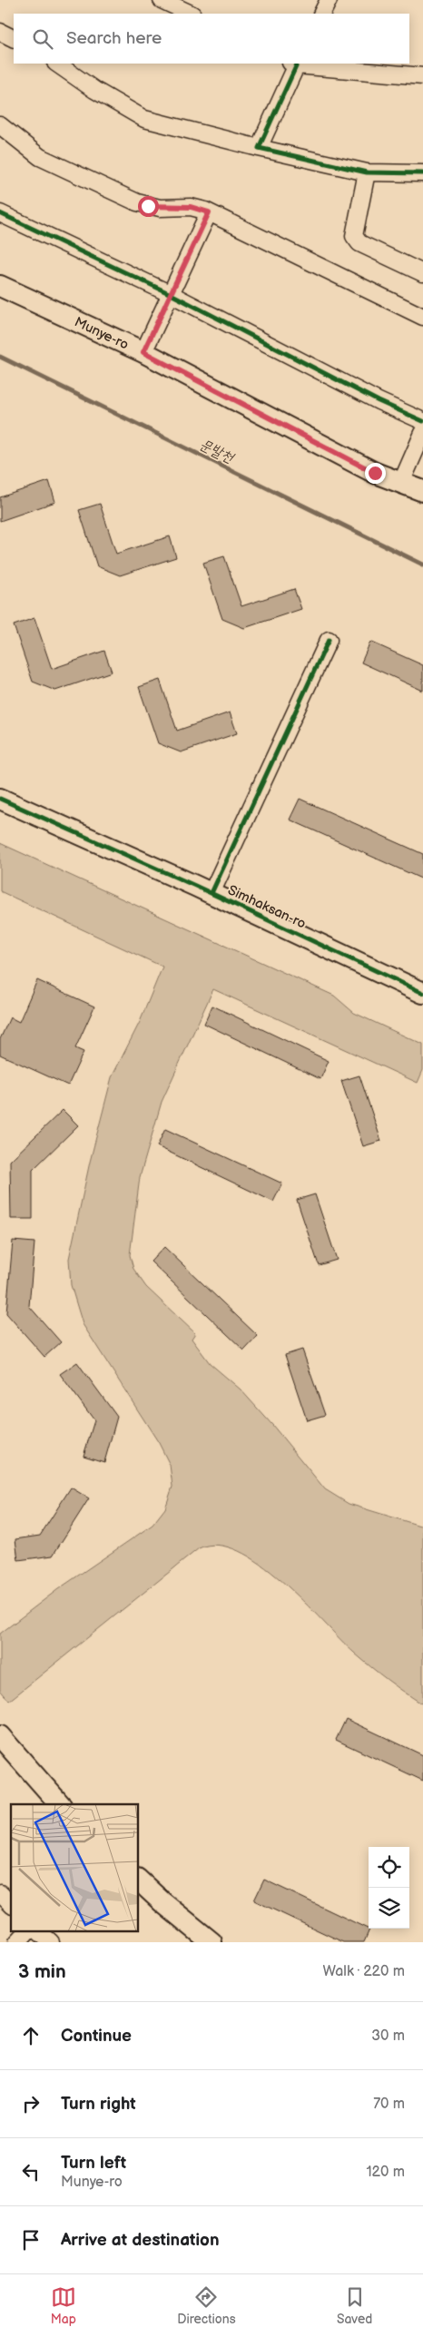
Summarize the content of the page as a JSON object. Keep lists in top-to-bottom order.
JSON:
{
  "streets": {
    "street": ["Munye-ro", "Simhaksan-ro"]
  },
  "water": ["문발천"],
  "page": {
    "search": "Search here",
    "heading": ["3 min", "Walk · 220 m"],
    "list": [
      ["Continue", "30 m"],
      ["Turn right", "70 m"],
      ["Turn left", "Munye-ro", "120 m"],
      "Arrive at destination"
    ],
    "nav": ["Map", "Directions", "Saved"]
  }
}
